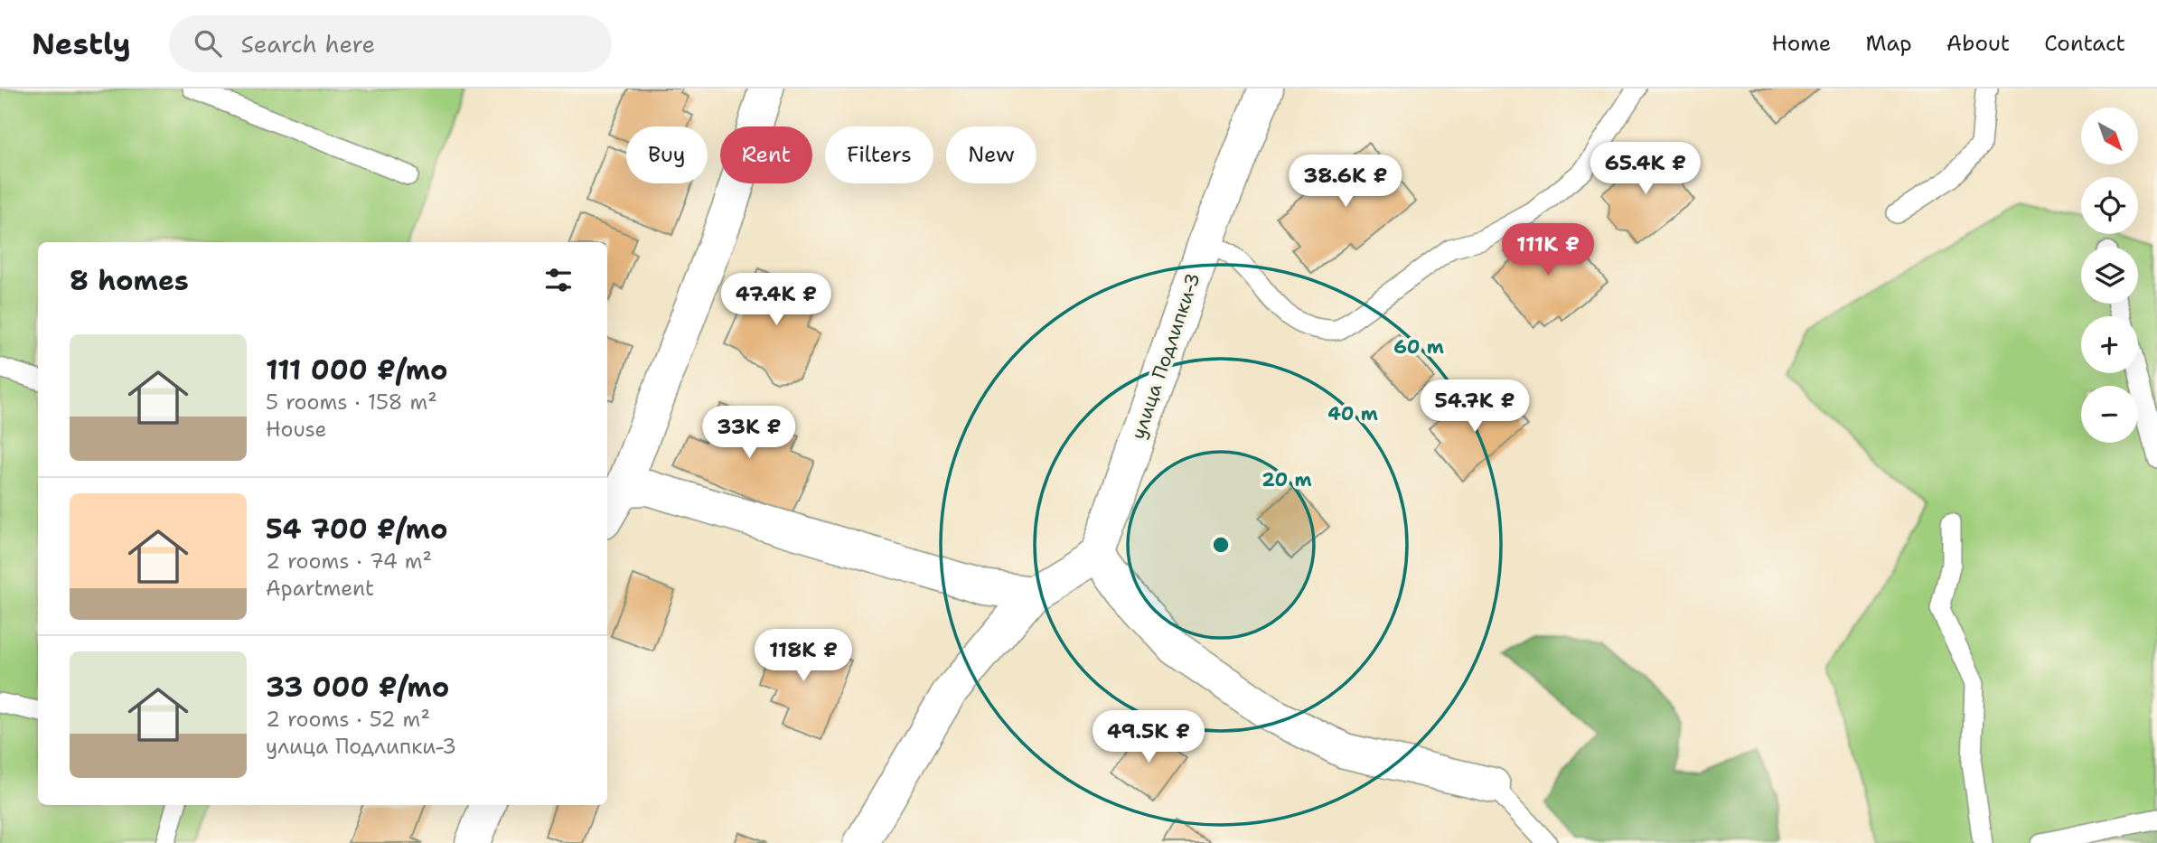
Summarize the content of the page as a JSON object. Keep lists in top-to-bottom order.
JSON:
{
  "streets": {
    "street": ["улица Подлипки-3"]
  },
  "north": "bottom right",
  "page": {
    "header": "Nestly",
    "search": "Search here",
    "nav": [
      "Home",
      "Map",
      "About",
      "Contact"
    ],
    "map_buttons": ["+", "−"],
    "chip": [
      "Buy",
      "Rent",
      "Filters",
      "New"
    ],
    "price": [
      "65.4K ₽",
      "38.6K ₽",
      "111K ₽",
      "47.4K ₽",
      "54.7K ₽",
      "33K ₽",
      "118K ₽",
      "49.5K ₽"
    ],
    "heading": "8 homes",
    "list": [
      {
        "name": "111 000 ₽/mo",
        "note": "5 rooms · 158 m² · House"
      },
      {
        "name": "54 700 ₽/mo",
        "note": "2 rooms · 74 m² · Apartment"
      },
      {
        "name": "33 000 ₽/mo",
        "note": "2 rooms · 52 m² · улица Подлипки-3"
      }
    ]
  },
  "rings": ["60 m", "40 m", "20 m"]
}
